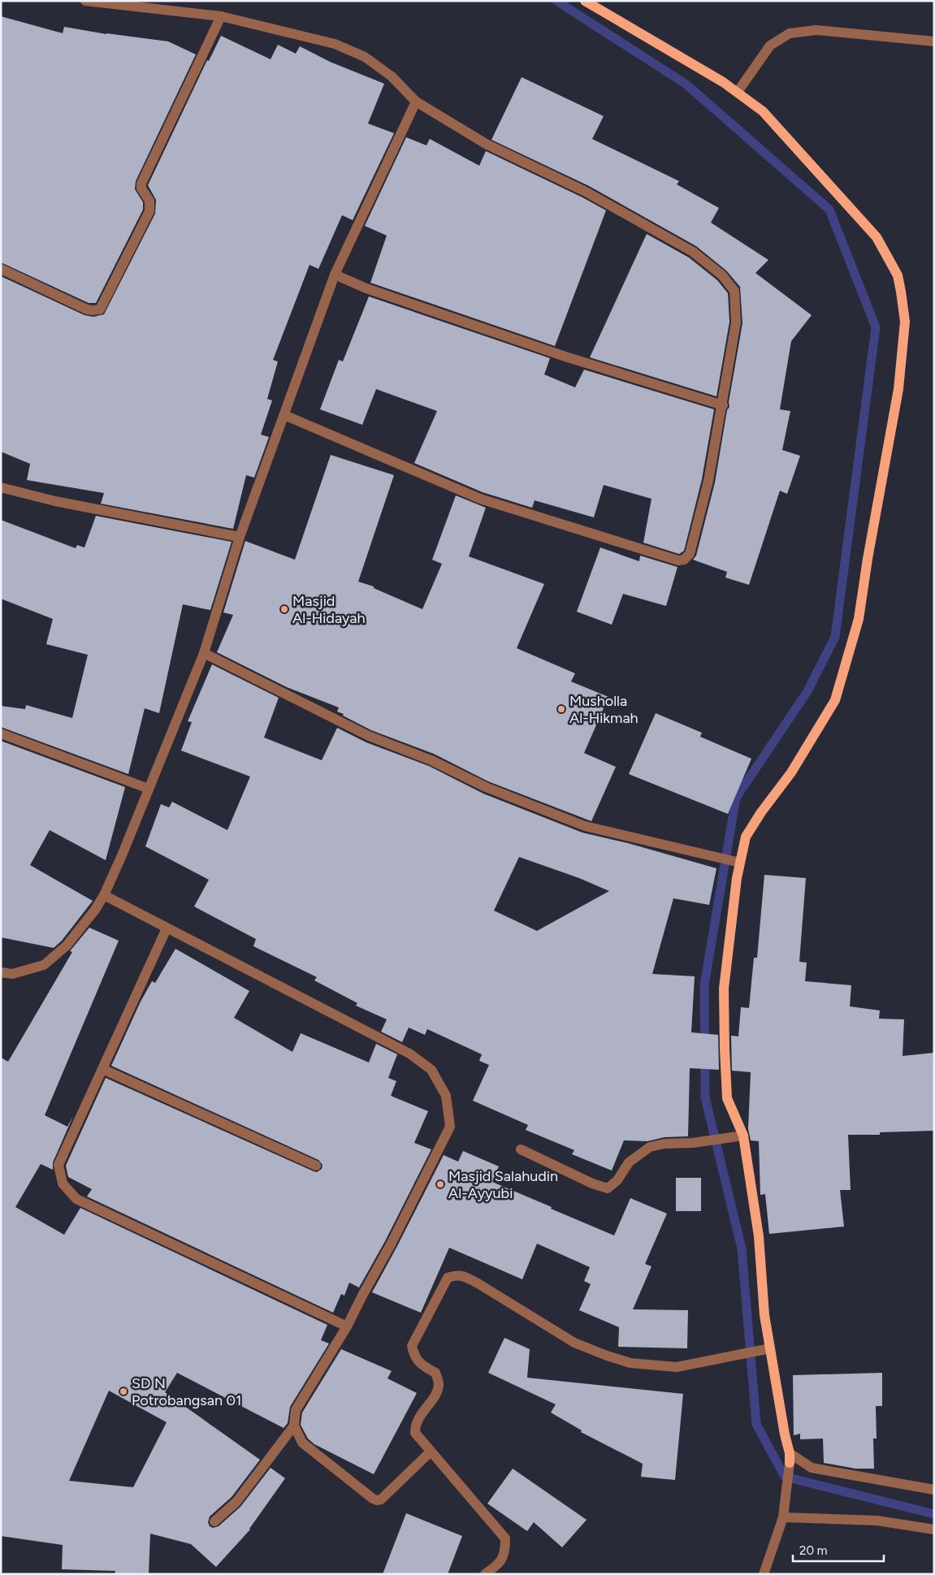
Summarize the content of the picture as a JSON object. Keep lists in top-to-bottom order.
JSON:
{
  "places": [
    "Masjid Al-Hidayah",
    "Musholla Al-Hikmah",
    "Masjid Salahudin Al-Ayyubi",
    "SD N Potrobangsan 01"
  ],
  "scale_bar": "20 m"
}
